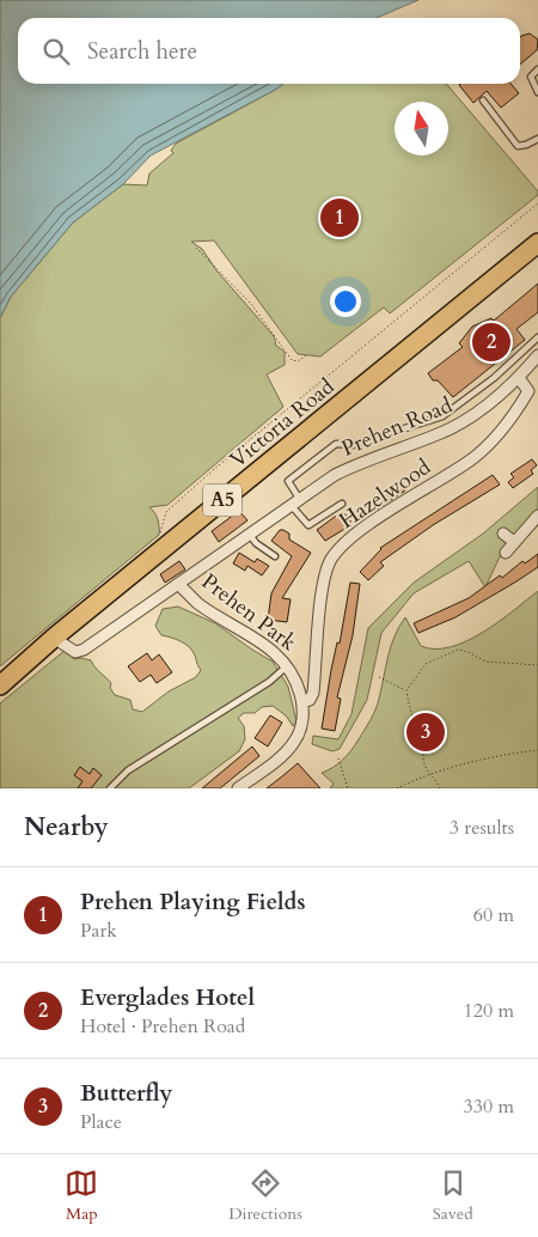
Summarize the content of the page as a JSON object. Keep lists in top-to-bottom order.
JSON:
{
  "streets": {
    "highway": ["Victoria Road", "A5"],
    "street": ["Prehen Road", "Hazelwood", "Prehen Park"]
  },
  "crossings": [
    ["Victoria Road", "Prehen Road"],
    ["Prehen Road", "Hazelwood"],
    ["Prehen Road", "Prehen Park"],
    ["Hazelwood", "Prehen Park"]
  ],
  "north": "top",
  "page": {
    "search": "Search here",
    "pins": ["1", "2", "3"],
    "heading": ["Nearby", "3 results"],
    "list": [
      {
        "mark": "1",
        "name": "Prehen Playing Fields",
        "note": "Park",
        "value": "60 m"
      },
      {
        "mark": "2",
        "name": "Everglades Hotel",
        "note": "Hotel · Prehen Road",
        "value": "120 m"
      },
      {
        "mark": "3",
        "name": "Butterfly",
        "note": "Place",
        "value": "330 m"
      }
    ],
    "nav": ["Map", "Directions", "Saved"]
  }
}
